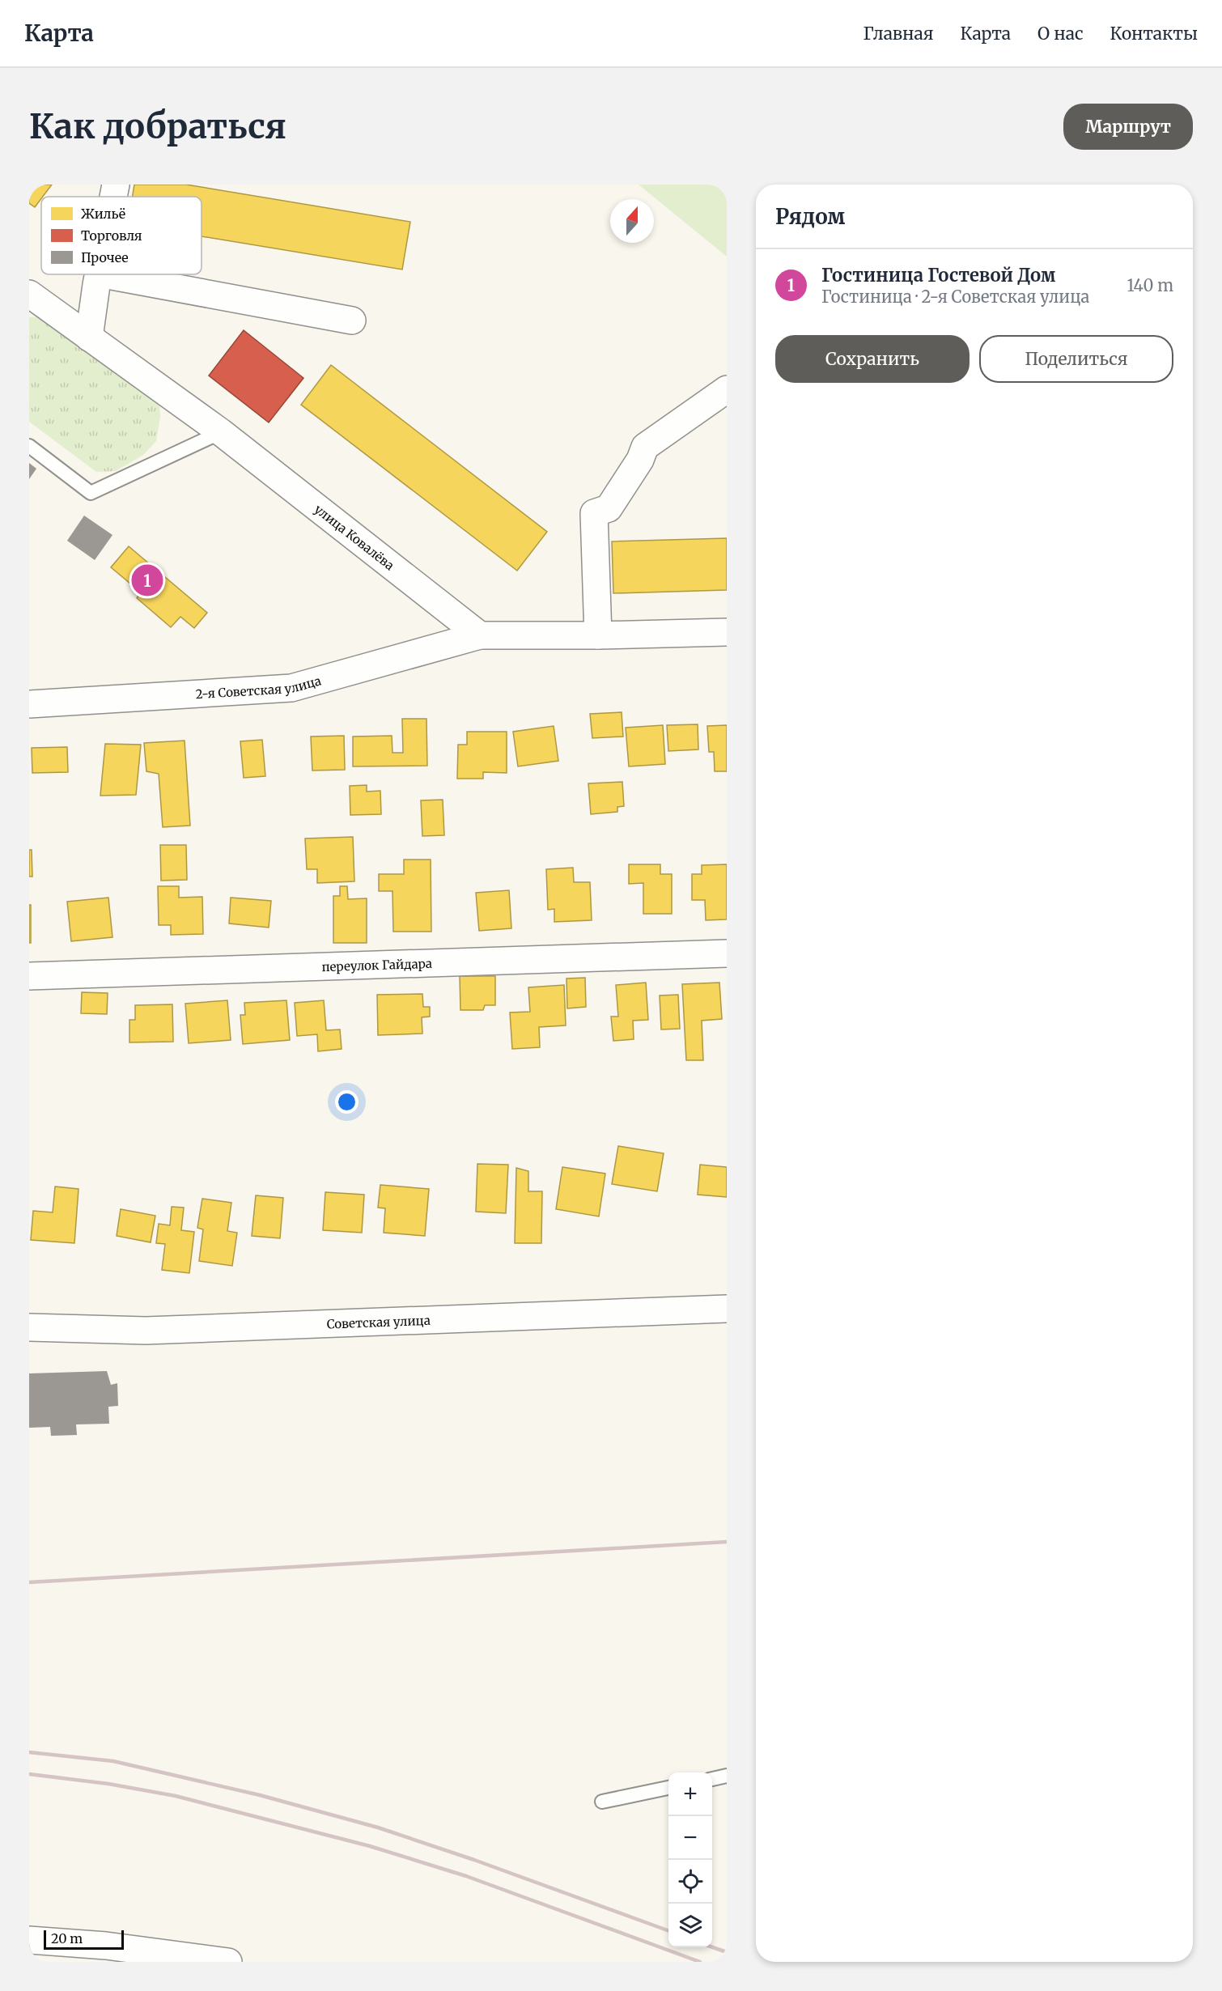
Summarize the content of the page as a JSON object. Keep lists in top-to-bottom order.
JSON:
{
  "streets": {
    "street": [
      "улица Ковалёва",
      "2-я Советская улица",
      "переулок Гайдара",
      "Советская улица"
    ]
  },
  "crossings": [
    ["улица Ковалёва", "2-я Советская улица"]
  ],
  "legend": ["Жильё", "Торговля", "Прочее"],
  "scale_bar": "20 m",
  "north": "top",
  "page": {
    "header": "Карта",
    "nav": [
      "Главная",
      "Карта",
      "О нас",
      "Контакты"
    ],
    "buttons": [
      "Маршрут",
      ["Сохранить", "Поделиться"]
    ],
    "title": "Как добраться",
    "heading": "Рядом",
    "list": [
      {
        "mark": "1",
        "name": "Гостиница Гостевой Дом",
        "note": "Гостиница · 2-я Советская улица",
        "value": "140 m"
      }
    ],
    "pins": "1",
    "map_buttons": ["+", "−"],
    "scale": "20 m"
  }
}
